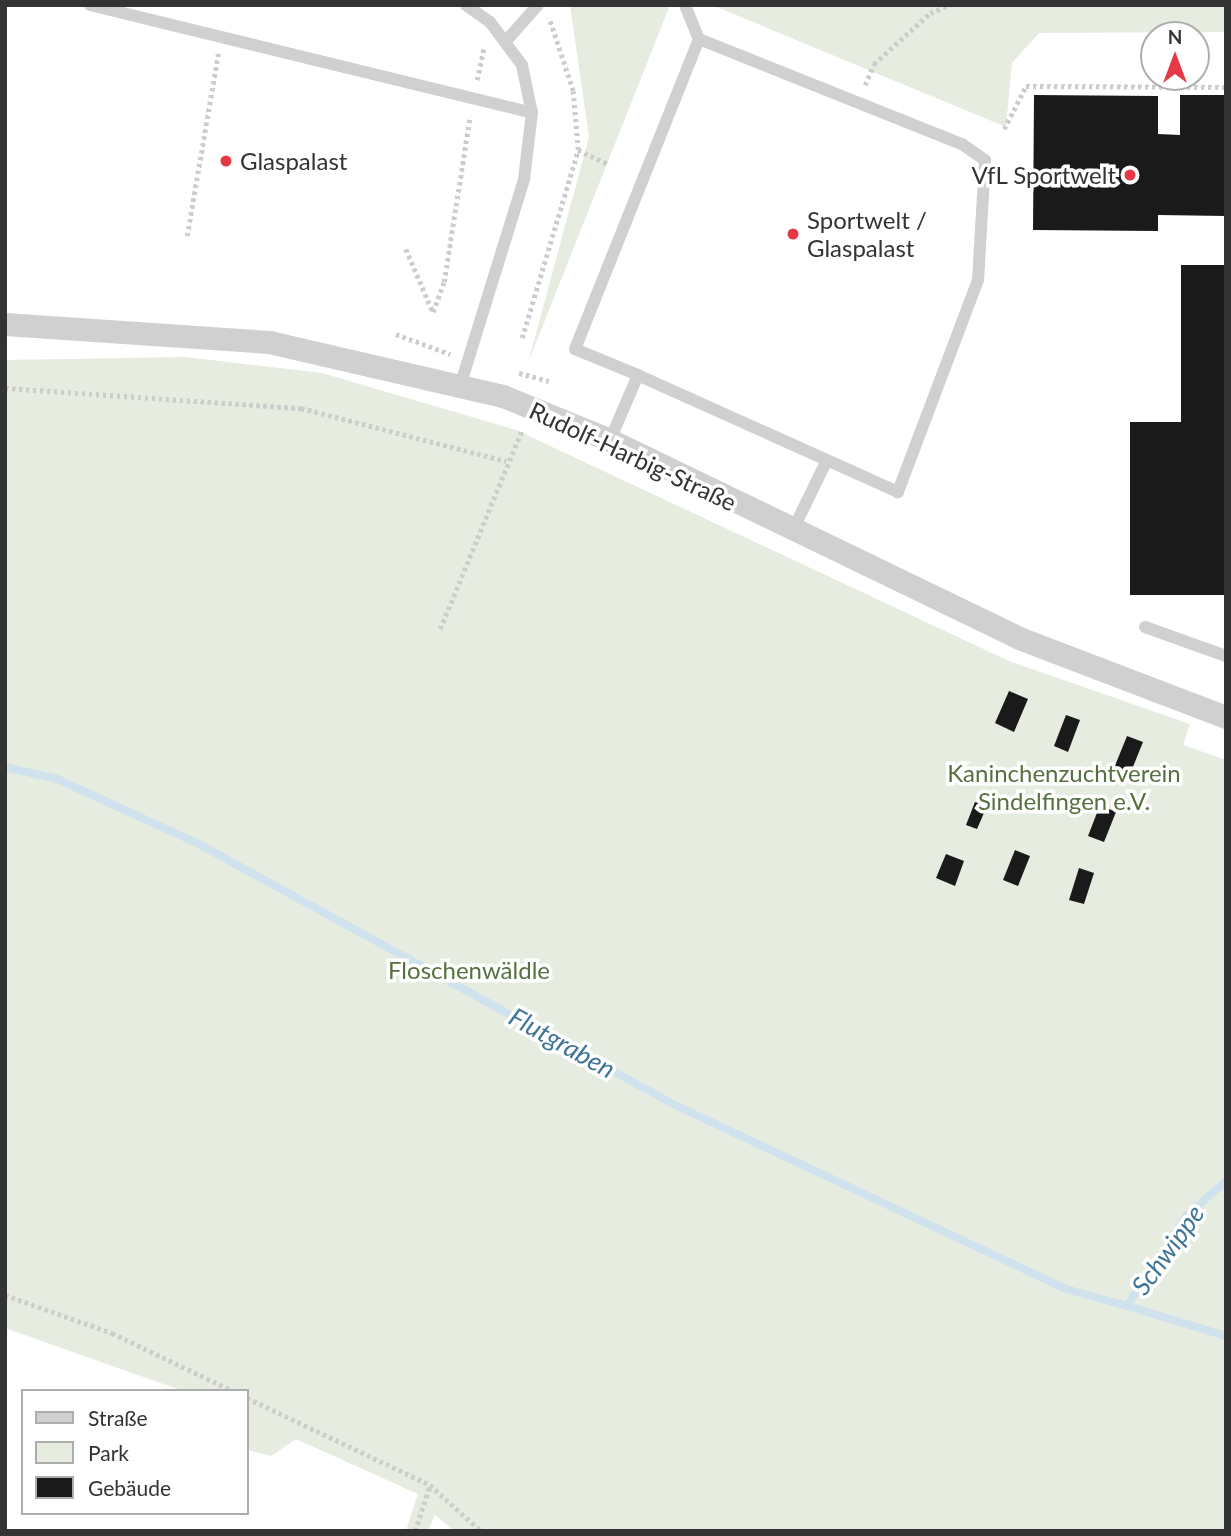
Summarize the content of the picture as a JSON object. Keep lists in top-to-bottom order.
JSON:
{
  "streets": {
    "street": ["Rudolf-Harbig-Straße"]
  },
  "water": ["Flutgraben", "Schwippe"],
  "parks": ["Kaninchenzuchtverein Sindelfingen e.V.", "Floschenwäldle"],
  "places": ["Glaspalast", "VfL Sportwelt", "Sportwelt / Glaspalast"],
  "legend": ["Straße", "Park", "Gebäude"],
  "north": "top"
}
